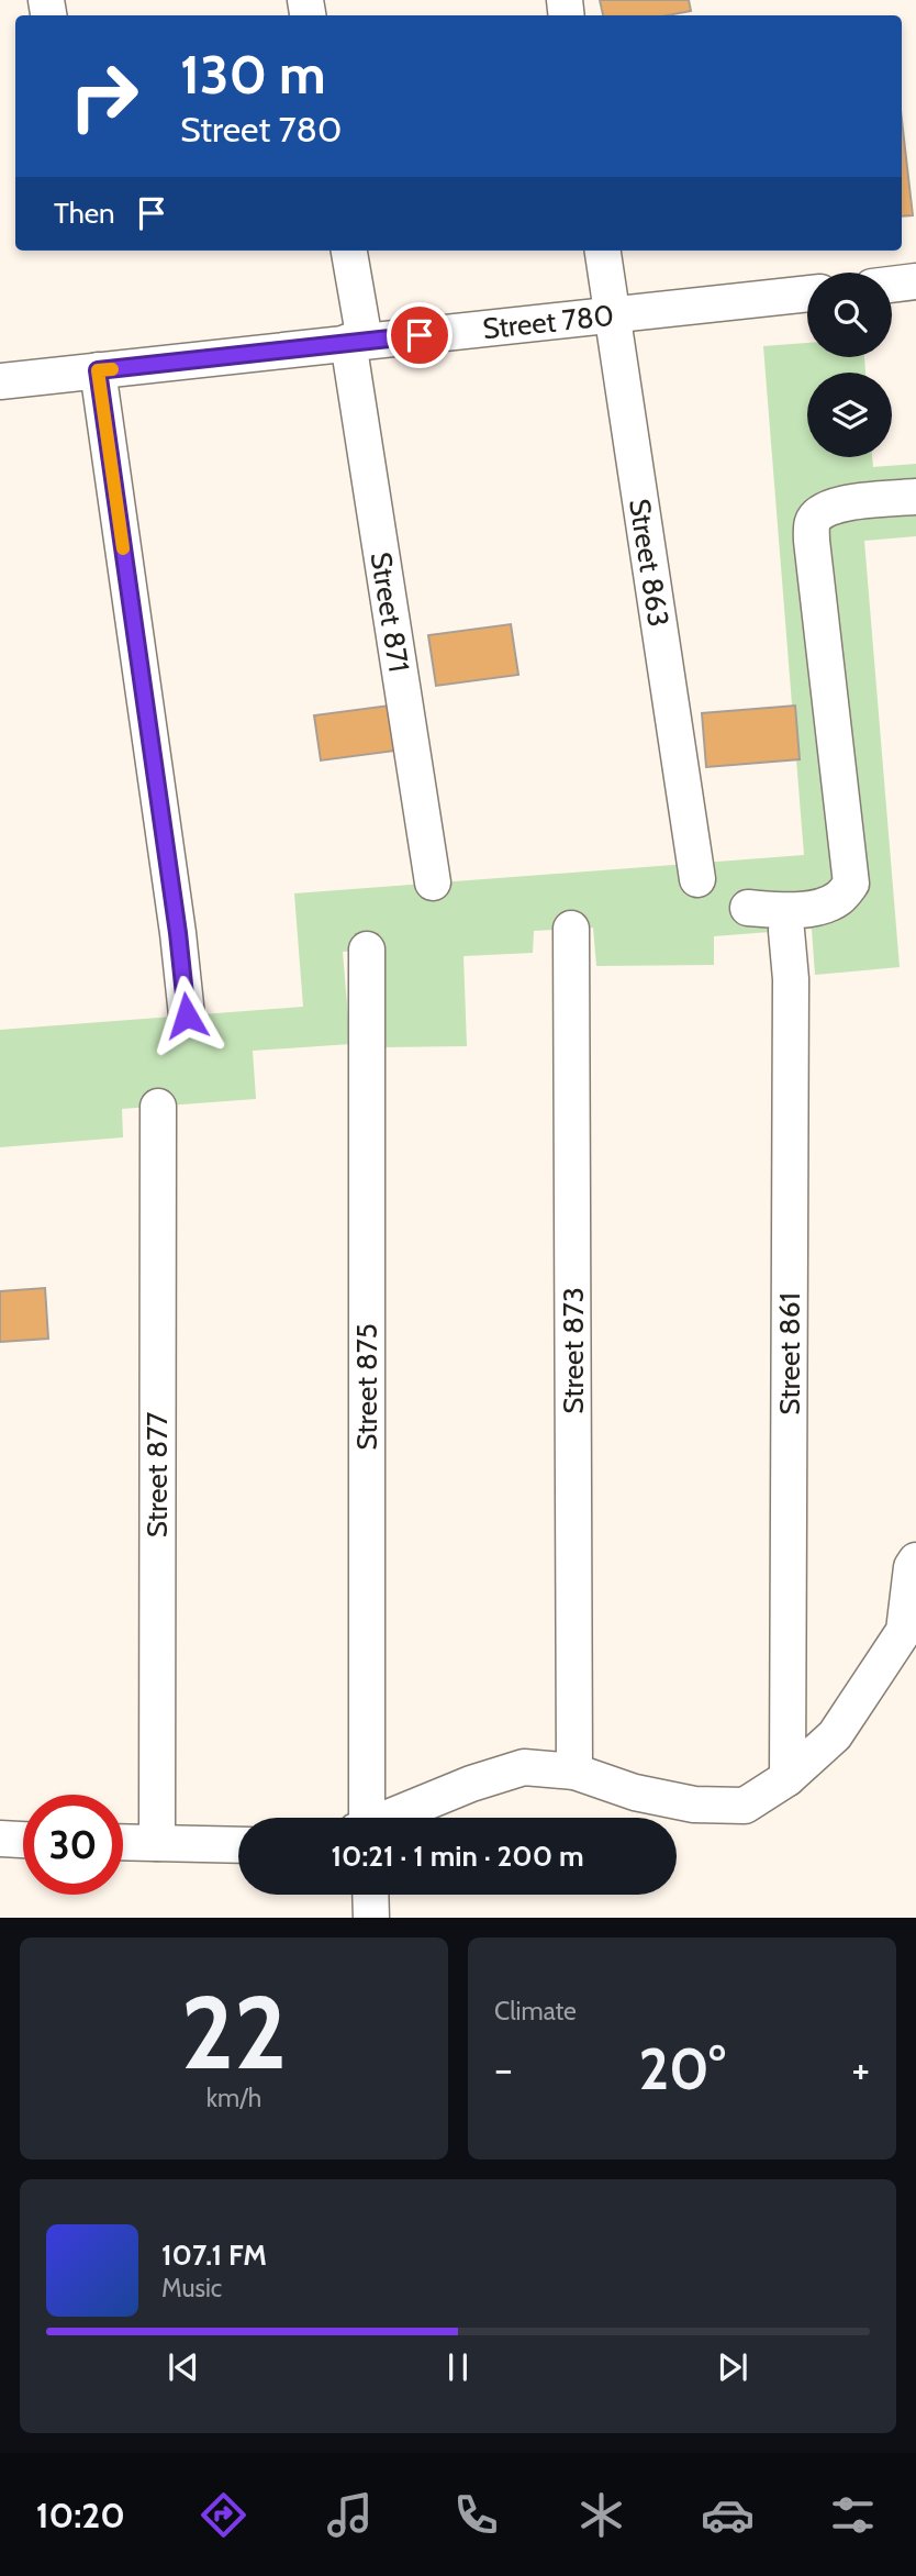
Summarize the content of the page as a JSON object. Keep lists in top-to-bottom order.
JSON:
{
  "streets": {
    "street": [
      "Street 780",
      "Street 863",
      "Street 871",
      "Street 873",
      "Street 861",
      "Street 875",
      "Street 877"
    ]
  },
  "crossings": [
    ["Street 780", "Street 863"],
    ["Street 780", "Street 871"]
  ],
  "page": {
    "turn": ["130 m", "Street 780"],
    "then": "Then",
    "limit": "30",
    "trip": "10:21 · 1 min · 200 m",
    "tile": [
      ["22", "km/h"],
      "Climate"
    ],
    "heat": ["−", "20°", "+"],
    "song": ["107.1 FM", "Music"],
    "tabs": "10:20"
  }
}
